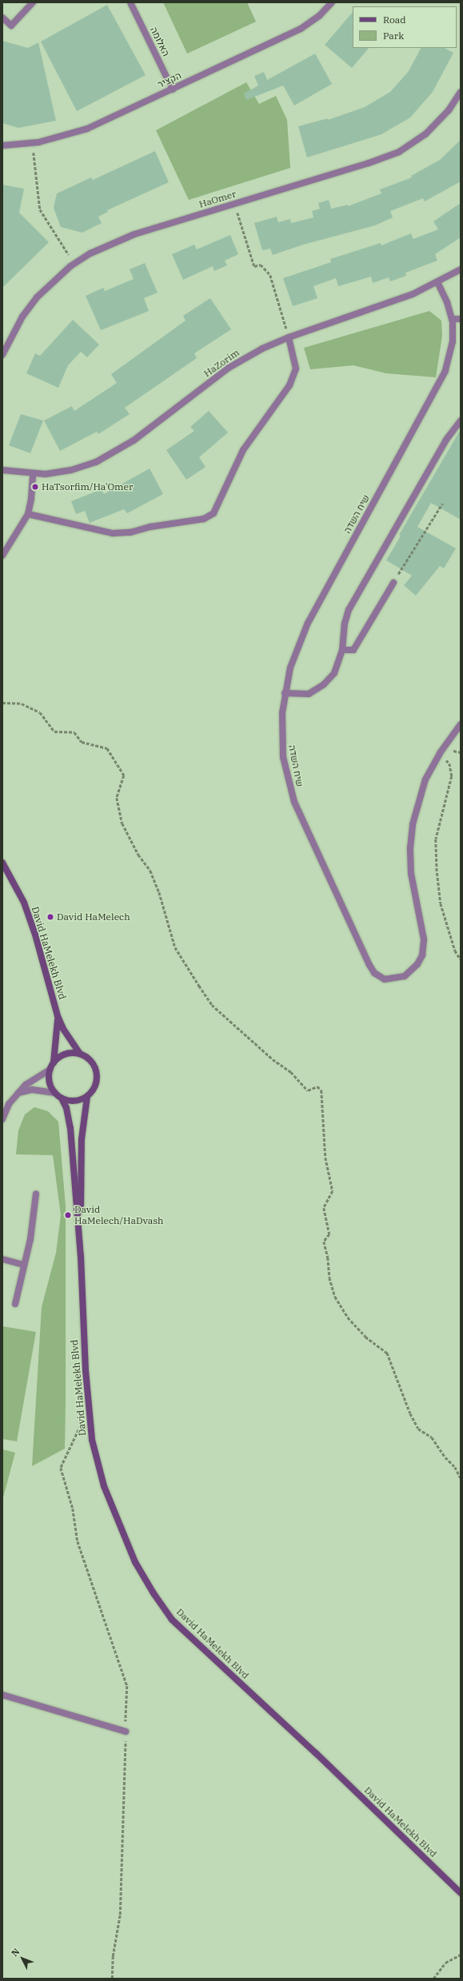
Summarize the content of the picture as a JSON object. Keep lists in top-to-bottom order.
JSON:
{
  "streets": {
    "street": [
      "האלומה",
      "הקציר",
      "HaOmer",
      "HaZorim",
      "שיח השדה",
      "David HaMelekh Blvd"
    ]
  },
  "crossings": [
    ["האלומה", "הקציר"],
    ["HaZorim", "שיח השדה"]
  ],
  "places": ["HaTsorfim/Ha'Omer", "David HaMelech", "David HaMelech/HaDvash"],
  "legend": ["Road", "Park"],
  "north": "top left"
}
